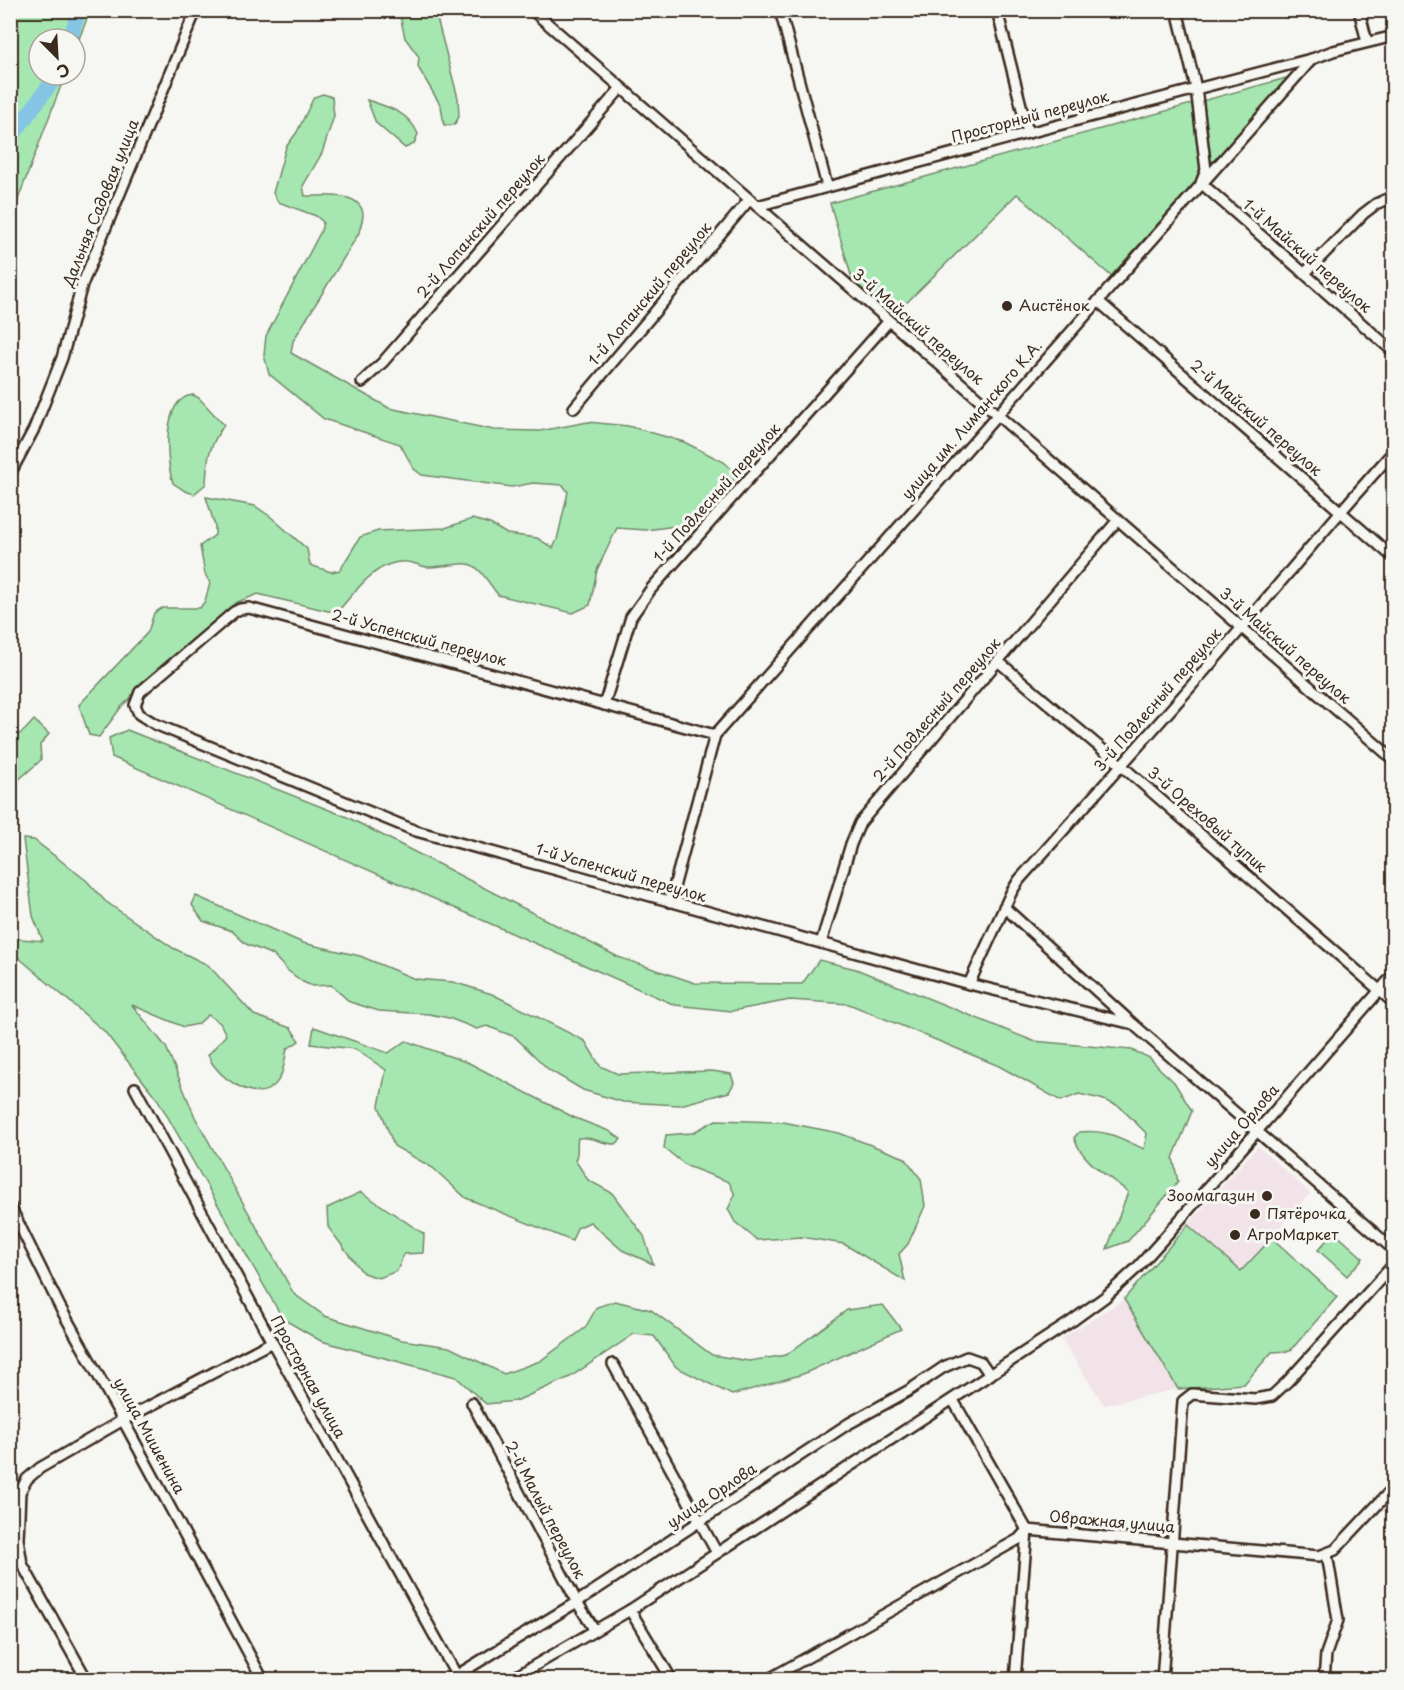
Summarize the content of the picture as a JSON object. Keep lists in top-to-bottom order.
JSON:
{
  "streets": {
    "street": [
      "Просторный переулок",
      "Дальняя Садовая улица",
      "2-й Лопанский переулок",
      "1-й Майский переулок",
      "1-й Лопанский переулок",
      "3-й Майский переулок",
      "2-й Майский переулок",
      "улица им. Лиманского К.А.",
      "1-й Подлесный переулок",
      "2-й Успенский переулок",
      "3-й Подлесный переулок",
      "2-й Подлесный переулок",
      "3-й Ореховый тупик",
      "1-й Успенский переулок",
      "улица Орлова",
      "Просторная улица",
      "улица Мишенина",
      "2-й Малый переулок",
      "Овражная улица"
    ]
  },
  "crossings": [
    ["Просторный переулок", "1-й Лопанский переулок"],
    ["Просторный переулок", "3-й Майский переулок"],
    ["Просторный переулок", "улица им. Лиманского К.А."],
    ["2-й Лопанский переулок", "3-й Майский переулок"],
    ["1-й Майский переулок", "улица им. Лиманского К.А."],
    ["1-й Лопанский переулок", "3-й Майский переулок"],
    ["3-й Майский переулок", "улица им. Лиманского К.А."],
    ["3-й Майский переулок", "1-й Подлесный переулок"],
    ["3-й Майский переулок", "3-й Подлесный переулок"],
    ["3-й Майский переулок", "2-й Подлесный переулок"],
    ["2-й Майский переулок", "улица им. Лиманского К.А."],
    ["2-й Майский переулок", "3-й Подлесный переулок"],
    ["улица им. Лиманского К.А.", "2-й Успенский переулок"],
    ["улица им. Лиманского К.А.", "1-й Успенский переулок"],
    ["1-й Подлесный переулок", "2-й Успенский переулок"],
    ["2-й Успенский переулок", "1-й Успенский переулок"],
    ["3-й Подлесный переулок", "3-й Ореховый тупик"],
    ["3-й Подлесный переулок", "1-й Успенский переулок"],
    ["2-й Подлесный переулок", "3-й Ореховый тупик"],
    ["2-й Подлесный переулок", "1-й Успенский переулок"],
    ["3-й Ореховый тупик", "улица Орлова"],
    ["1-й Успенский переулок", "улица Орлова"],
    ["улица Орлова", "Просторная улица"],
    ["улица Орлова", "2-й Малый переулок"]
  ],
  "places": [
    "Аистёнок",
    "Зоомагазин",
    "Пятёрочка",
    "АгроМаркет"
  ],
  "north": "bottom right"
}
